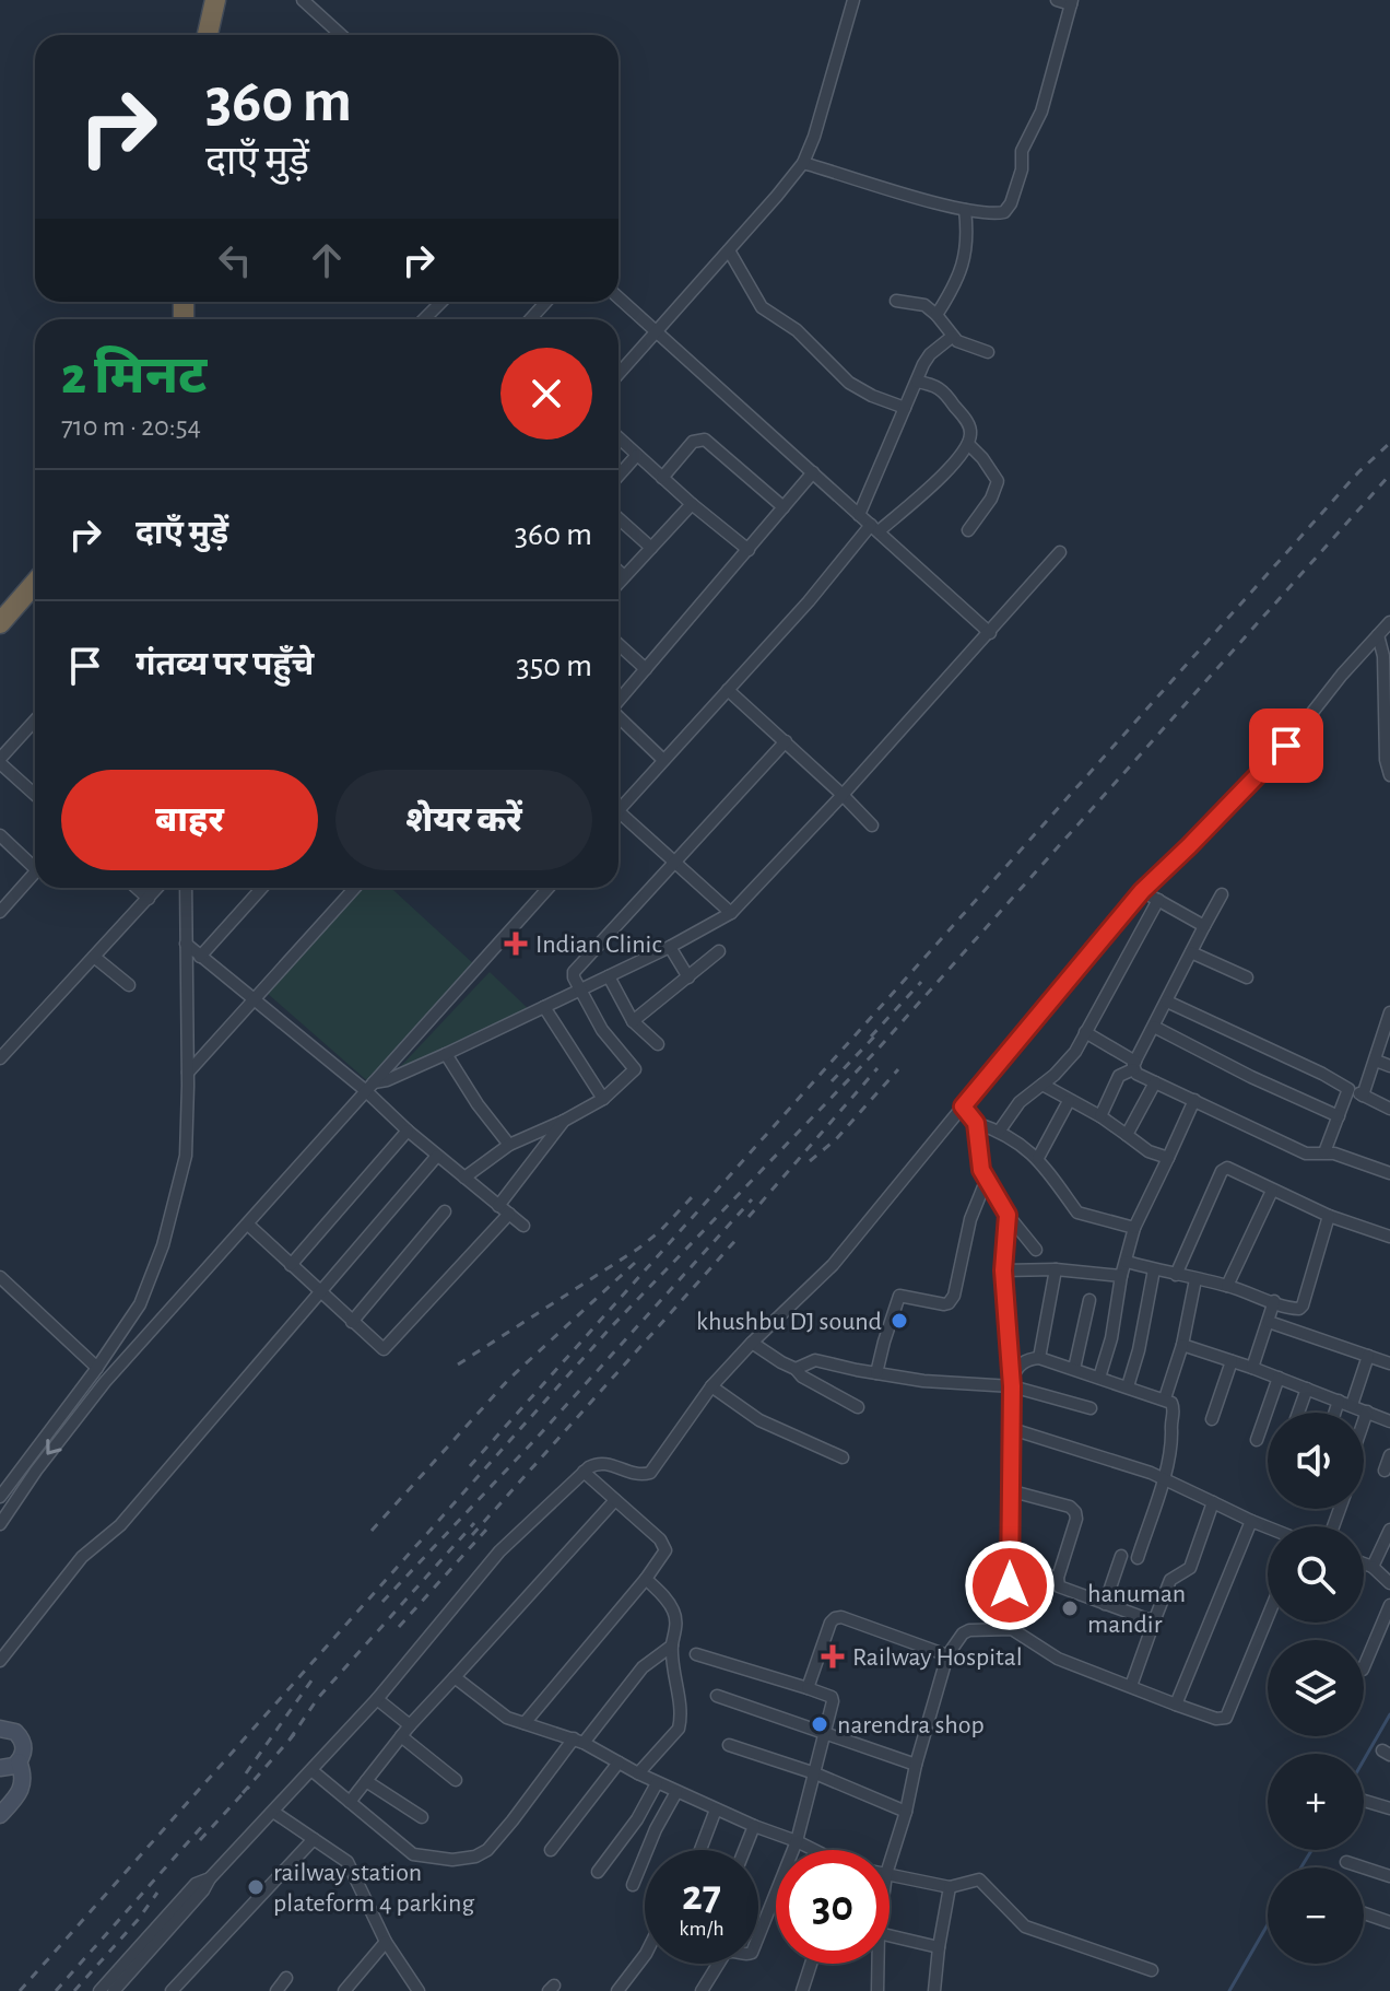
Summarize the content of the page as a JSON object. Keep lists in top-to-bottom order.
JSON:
{
  "places": {
    "health": ["Indian Clinic", "Railway Hospital"],
    "other": [
      "khushbu DJ sound",
      "hanuman mandir",
      "narendra shop",
      "railway station plateform 4 parking"
    ]
  },
  "page": {
    "turn": ["360 m", "दाएँ मुड़ें"],
    "heading": ["2 मिनट", "710 m · 20:54"],
    "list": [
      {
        "name": "दाएँ मुड़ें",
        "value": "360 m"
      },
      {
        "name": "गंतव्य पर पहुँचे",
        "value": "350 m"
      }
    ],
    "buttons": ["बाहर", "शेयर करें"],
    "map_buttons": ["+", "−"],
    "speed": "27 km/h",
    "limit": "30"
  }
}
